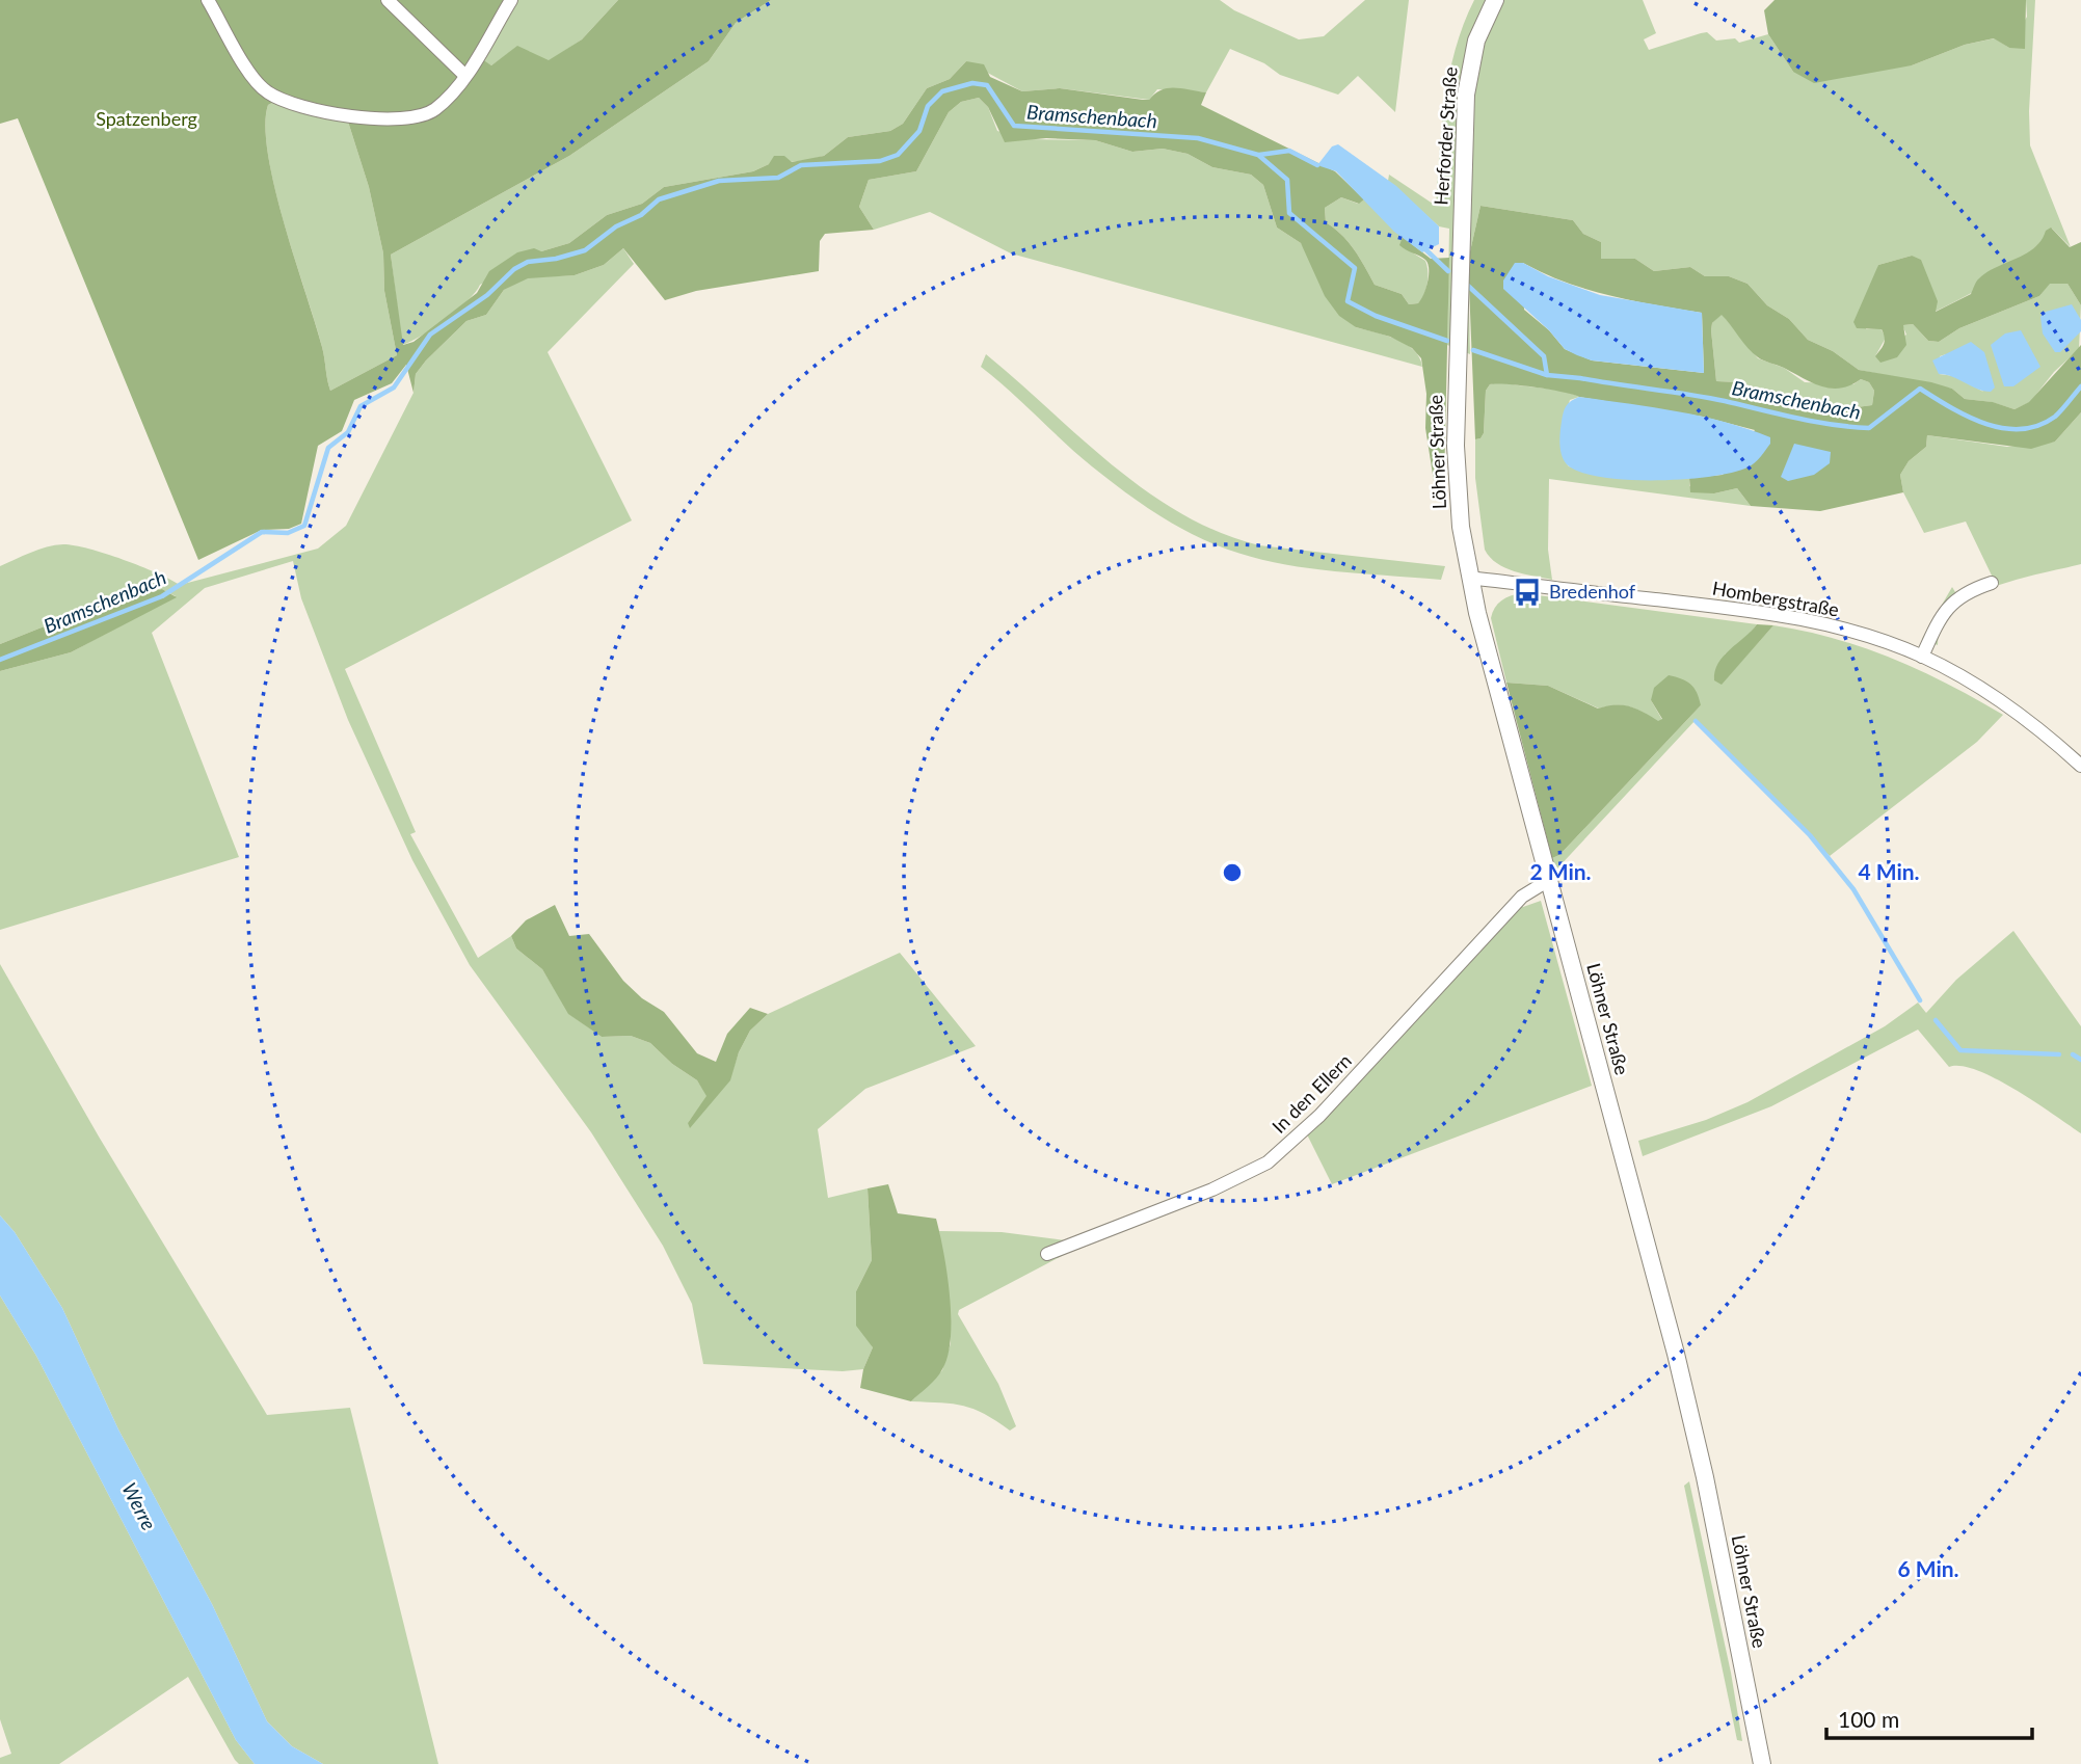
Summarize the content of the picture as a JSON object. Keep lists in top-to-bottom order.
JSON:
{
  "streets": {
    "main road": ["Herforder Straße", "Löhner Straße"],
    "street": ["Hombergstraße", "In den Ellern"]
  },
  "crossings": [
    ["Herforder Straße", "Löhner Straße"],
    ["Löhner Straße", "Hombergstraße"],
    ["Löhner Straße", "In den Ellern"]
  ],
  "water": ["Bramschenbach", "Werre"],
  "parks": ["Spatzenberg"],
  "places": {
    "bus stop": ["Bredenhof"]
  },
  "scale_bar": "100 m",
  "rings": ["2 Min.", "4 Min.", "6 Min."]
}
